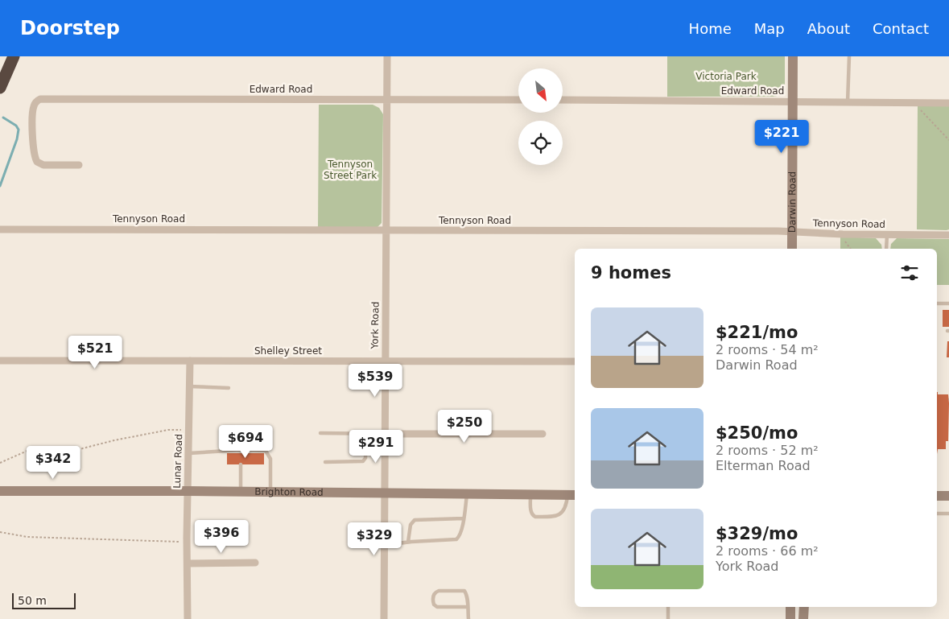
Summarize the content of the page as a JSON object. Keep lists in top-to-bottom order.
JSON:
{
  "streets": {
    "main road": ["Darwin Road", "Brighton Road"],
    "street": [
      "Edward Road",
      "Tennyson Road",
      "York Road",
      "Shelley Street",
      "Lunar Road"
    ]
  },
  "crossings": [
    ["Edward Road", "Darwin Road"],
    ["Edward Road", "York Road"],
    ["Darwin Road", "Tennyson Road"],
    ["Tennyson Road", "York Road"],
    ["York Road", "Shelley Street"],
    ["York Road", "Brighton Road"],
    ["Shelley Street", "Lunar Road"],
    ["Lunar Road", "Brighton Road"]
  ],
  "parks": ["Victoria Park", "Tennyson Street Park"],
  "scale_bar": "50 m",
  "north": "bottom right",
  "page": {
    "header": "Doorstep",
    "nav": [
      "Home",
      "Map",
      "About",
      "Contact"
    ],
    "price": [
      "$221",
      "$521",
      "$539",
      "$250",
      "$694",
      "$291",
      "$342",
      "$396",
      "$329"
    ],
    "heading": "9 homes",
    "list": [
      {
        "name": "$221/mo",
        "note": "2 rooms · 54 m² · Darwin Road"
      },
      {
        "name": "$250/mo",
        "note": "2 rooms · 52 m² · Elterman Road"
      },
      {
        "name": "$329/mo",
        "note": "2 rooms · 66 m² · York Road"
      }
    ],
    "scale": "50 m"
  }
}
